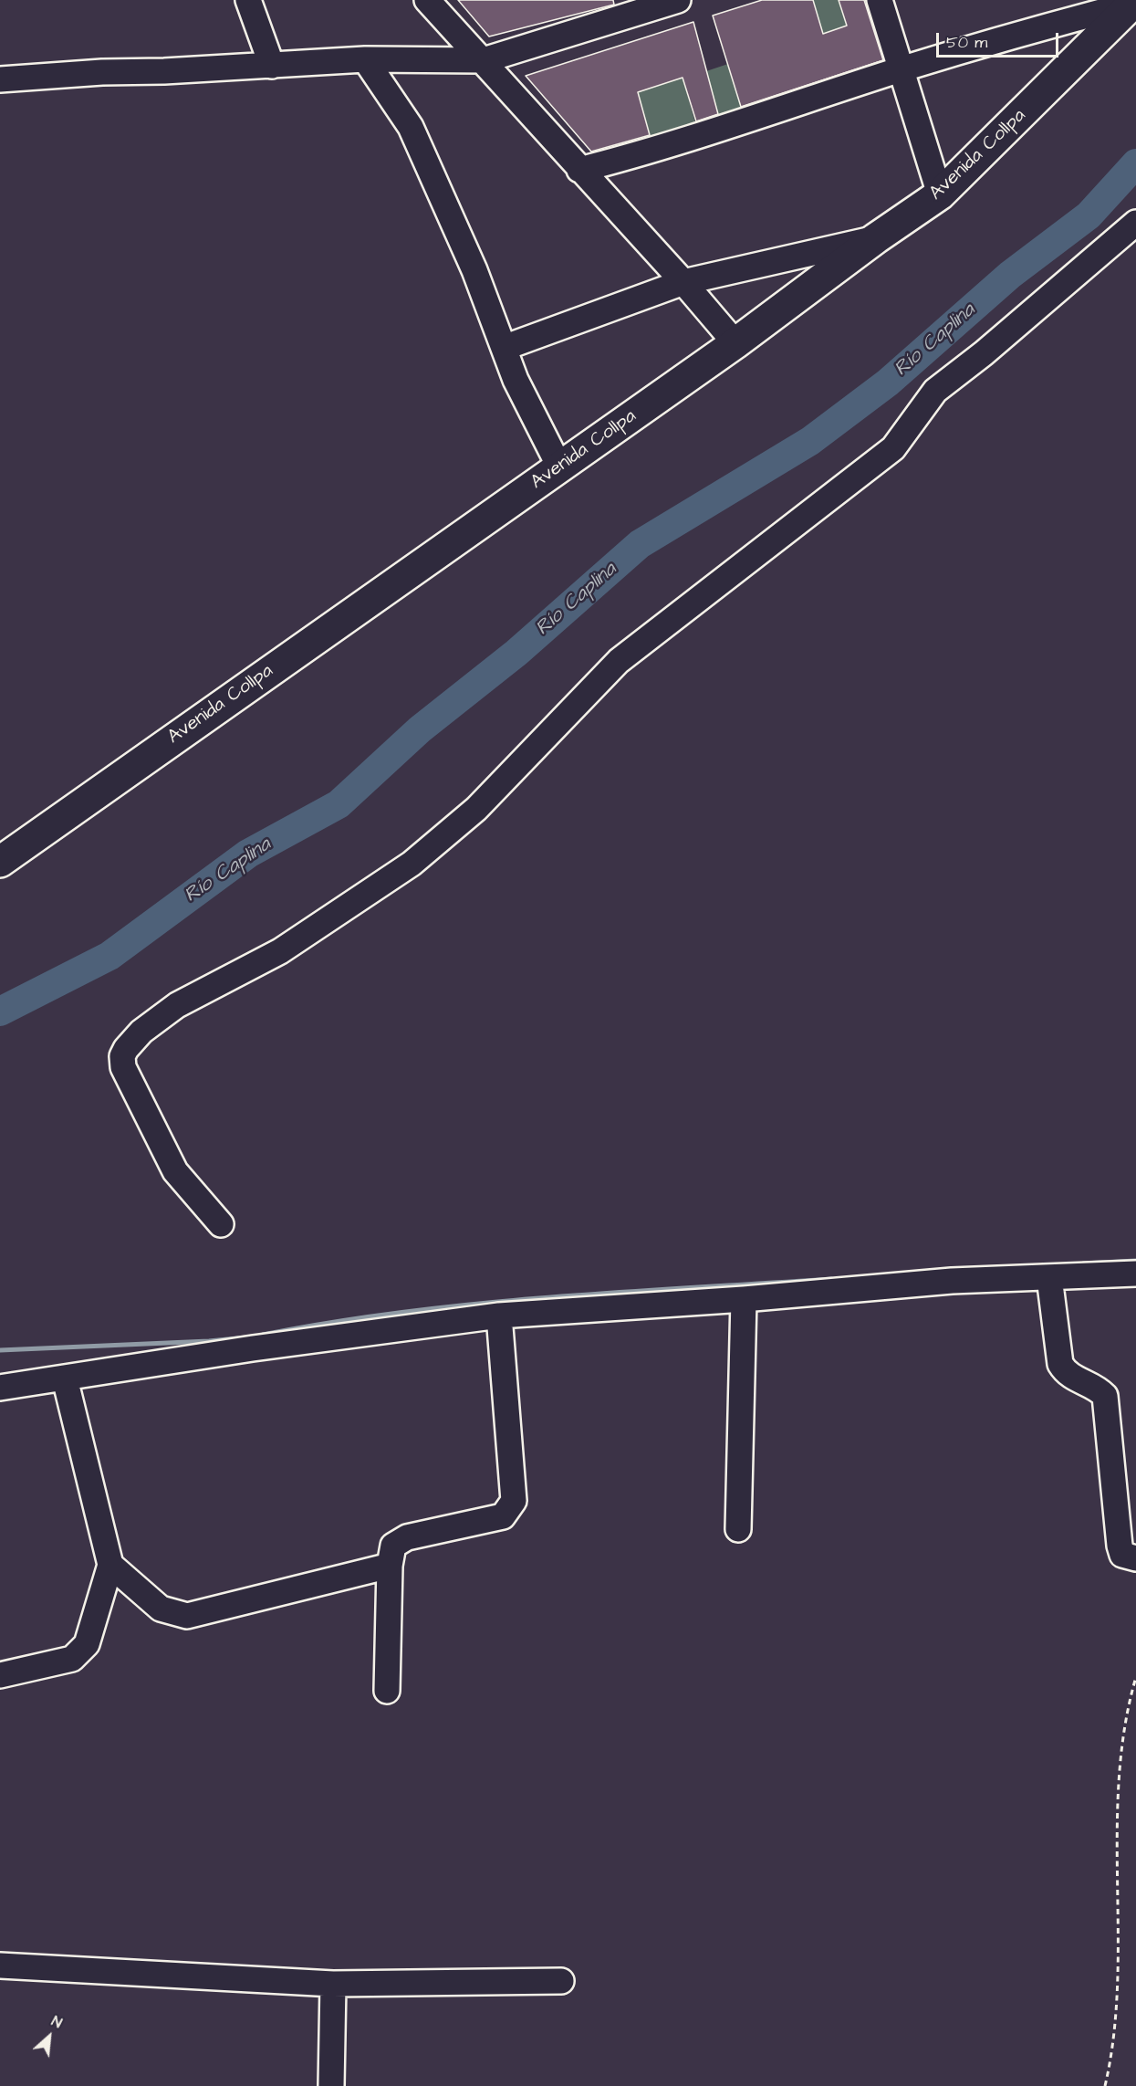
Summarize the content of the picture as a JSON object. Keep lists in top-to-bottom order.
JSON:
{
  "streets": {
    "main road": ["Avenida Collpa"]
  },
  "water": ["Río Caplina"],
  "scale_bar": "50 m",
  "north": "top right"
}
